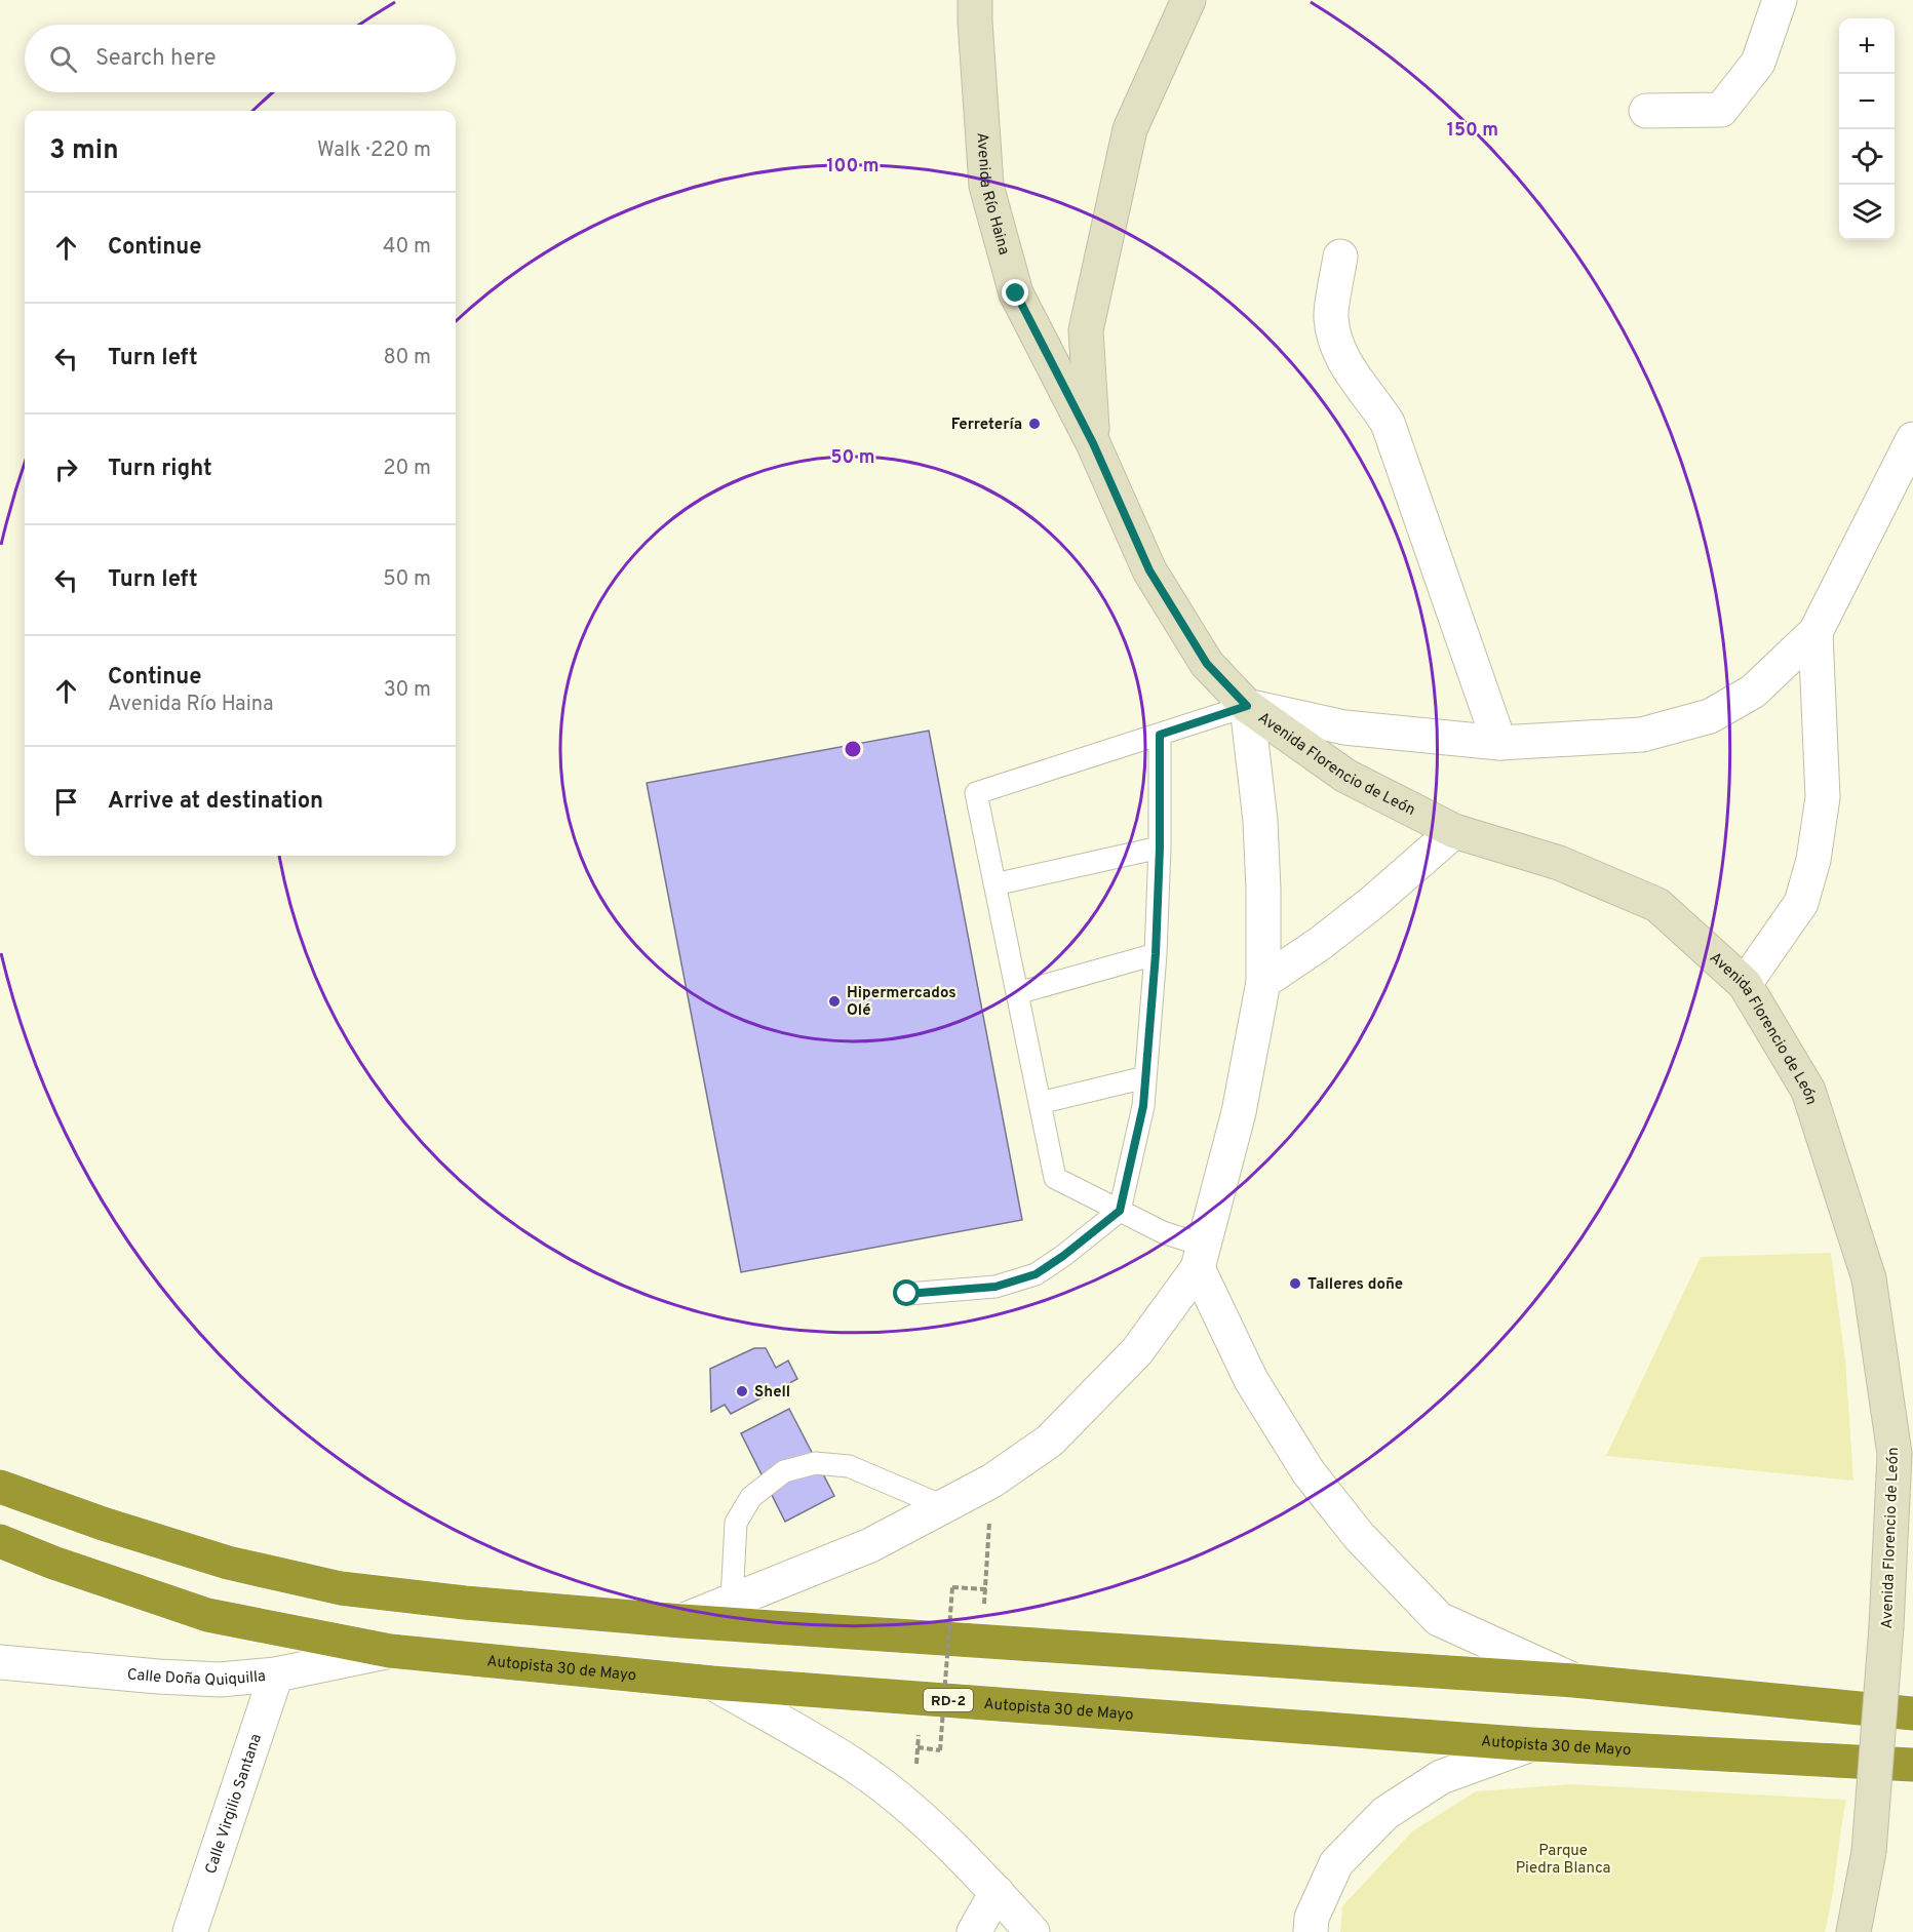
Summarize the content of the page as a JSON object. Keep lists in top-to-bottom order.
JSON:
{
  "streets": {
    "highway": ["Autopista 30 de Mayo", "RD-2"],
    "main road": ["Avenida Río Haina", "Avenida Florencio de León"],
    "street": ["Calle Doña Quiquilla", "Calle Virgilio Santana"]
  },
  "crossings": [
    ["Avenida Río Haina", "Avenida Florencio de León"],
    ["Autopista 30 de Mayo", "Calle Doña Quiquilla"],
    ["Calle Doña Quiquilla", "Calle Virgilio Santana"]
  ],
  "parks": ["Parque Piedra Blanca"],
  "places": [
    "Ferretería",
    "Hipermercados Olé",
    "Talleres doñe",
    "Shell"
  ],
  "page": {
    "map_buttons": ["+", "−"],
    "search": "Search here",
    "heading": ["3 min", "Walk · 220 m"],
    "list": [
      ["Continue", "40 m"],
      ["Turn left", "80 m"],
      ["Turn right", "20 m"],
      ["Turn left", "50 m"],
      ["Continue", "Avenida Río Haina", "30 m"],
      "Arrive at destination"
    ]
  },
  "rings": ["150 m", "100 m", "50 m"]
}
